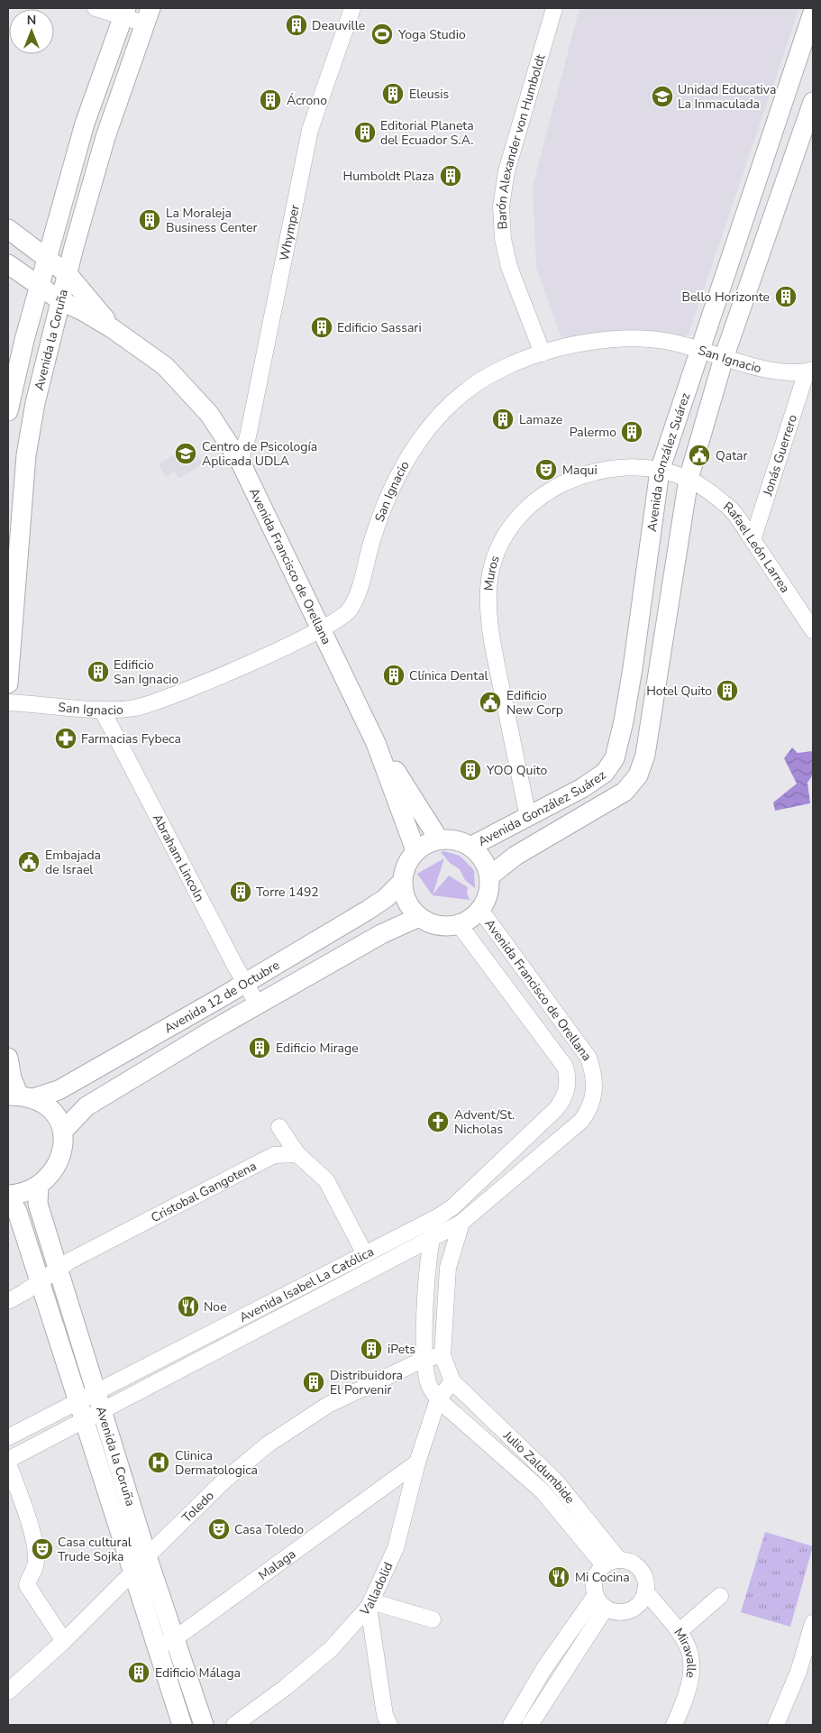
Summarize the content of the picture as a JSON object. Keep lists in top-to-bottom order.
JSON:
{
  "streets": {
    "main road": [
      "Avenida la Coruña",
      "Avenida González Suárez",
      "Avenida Francisco de Orellana",
      "Avenida 12 de Octubre"
    ],
    "street": [
      "Barón Alexander von Humboldt",
      "Whymper",
      "San Ignacio",
      "Jonás Guerrero",
      "Rafael León Larrea",
      "Muros",
      "Abraham Lincoln",
      "Cristobal Gangotena",
      "Avenida Isabel La Católica",
      "Julio Zaldumbide",
      "Toledo",
      "Malaga",
      "Valladolid",
      "Miravalle"
    ]
  },
  "crossings": [
    ["Barón Alexander von Humboldt", "San Ignacio"],
    ["Whymper", "Avenida Francisco de Orellana"],
    ["Avenida la Coruña", "Avenida Francisco de Orellana"],
    ["Avenida la Coruña", "Cristobal Gangotena"],
    ["Avenida la Coruña", "Avenida Isabel La Católica"],
    ["Avenida la Coruña", "Toledo"],
    ["Avenida la Coruña", "Malaga"],
    ["San Ignacio", "Jonás Guerrero"],
    ["San Ignacio", "Avenida González Suárez"],
    ["San Ignacio", "Avenida Francisco de Orellana"],
    ["San Ignacio", "Abraham Lincoln"],
    ["Jonás Guerrero", "Rafael León Larrea"],
    ["Avenida González Suárez", "Rafael León Larrea"],
    ["Avenida González Suárez", "Avenida Francisco de Orellana"],
    ["Avenida González Suárez", "Muros"],
    ["Avenida González Suárez", "Avenida 12 de Octubre"],
    ["Rafael León Larrea", "Muros"],
    ["Avenida Francisco de Orellana", "Avenida 12 de Octubre"],
    ["Avenida Francisco de Orellana", "Avenida Isabel La Católica"],
    ["Abraham Lincoln", "Avenida 12 de Octubre"],
    ["Julio Zaldumbide", "Valladolid"],
    ["Julio Zaldumbide", "Miravalle"],
    ["Malaga", "Valladolid"]
  ],
  "places": {
    "building": [
      "Deauville",
      "Eleusis",
      "Ácrono",
      "Editorial Planeta del Ecuador S.A.",
      "Humboldt Plaza",
      "La Moraleja Business Center",
      "Bello Horizonte",
      "Edificio Sassari",
      "Lamaze",
      "Palermo",
      "Edificio San Ignacio",
      "Clínica Dental",
      "Hotel Quito",
      "YOO Quito",
      "Torre 1492",
      "Edificio Mirage",
      "iPets",
      "Distribuidora El Porvenir",
      "Edificio Málaga"
    ],
    "sports": ["Yoga Studio"],
    "school or university": ["Unidad Educativa La Inmaculada", "Centro de Psicología Aplicada UDLA"],
    "public building": ["Qatar", "Edificio New Corp", "Embajada de Israel"],
    "theatre": ["Maqui", "Casa Toledo", "Casa cultural Trude Sojka"],
    "pharmacy": ["Farmacias Fybeca"],
    "church": ["Advent/St. Nicholas"],
    "restaurant": ["Noe", "Mi Cocina"],
    "hospital": ["Clinica Dermatologica"]
  },
  "north": "top"
}
